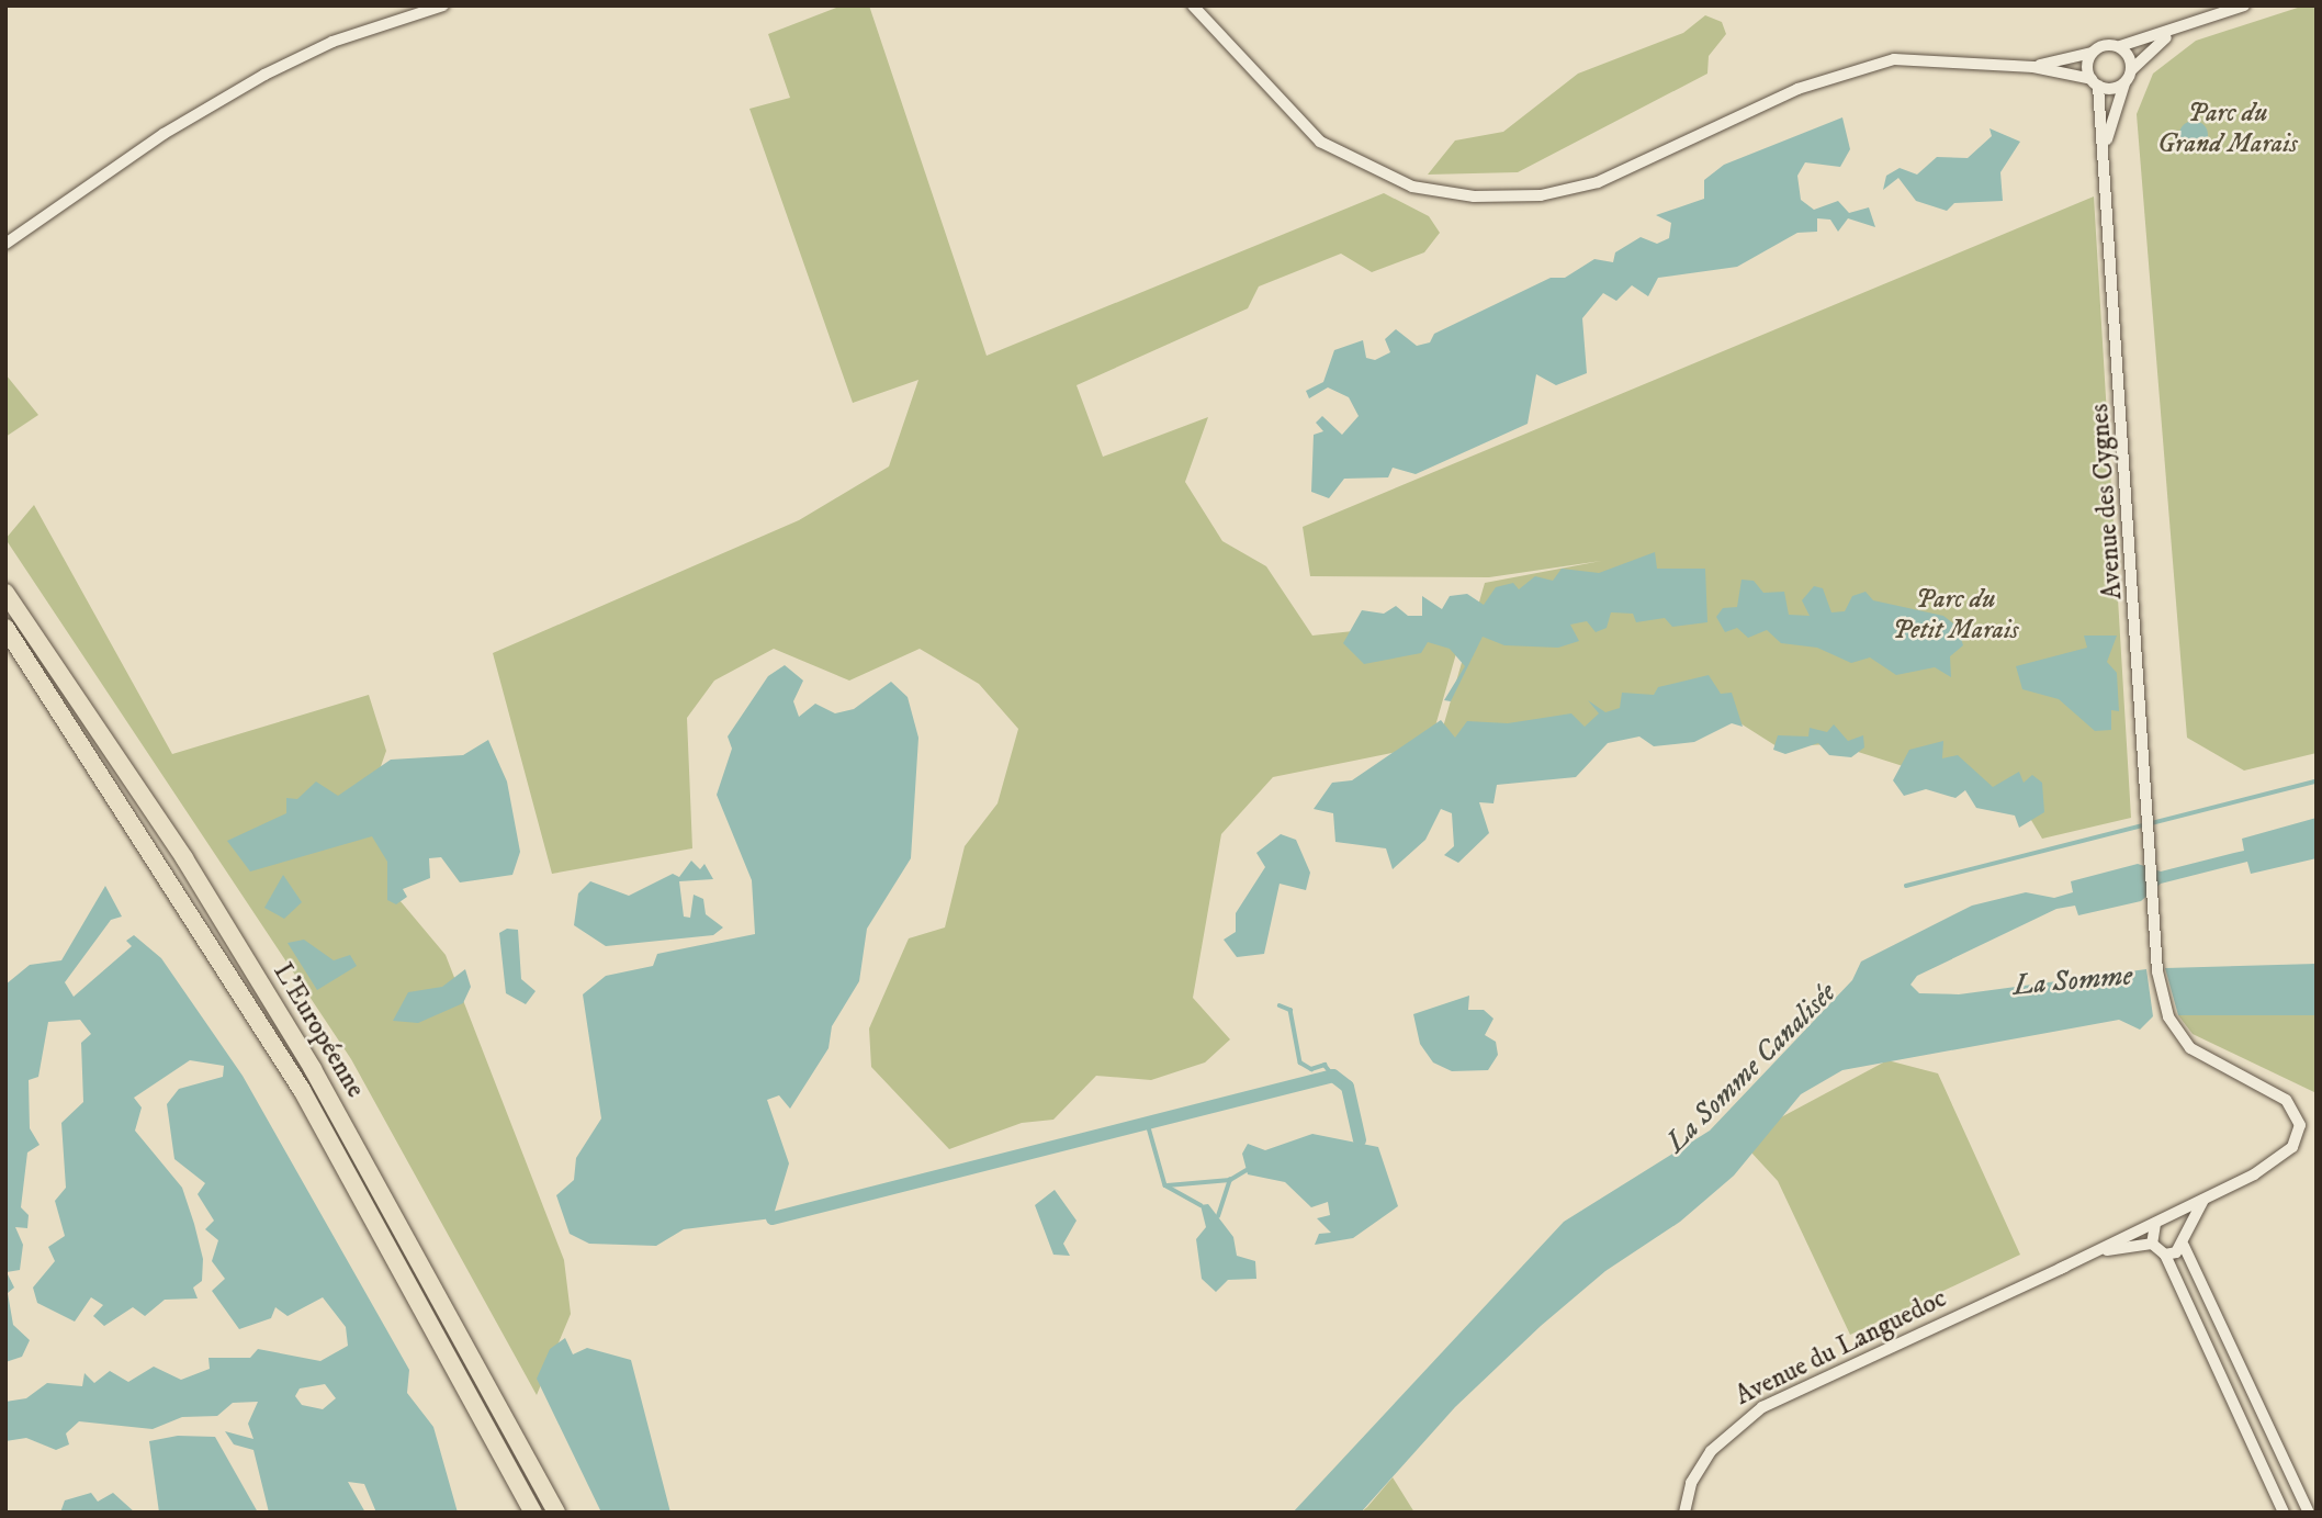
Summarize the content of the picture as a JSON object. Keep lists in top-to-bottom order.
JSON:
{
  "streets": {
    "highway": ["L'Européenne"],
    "street": ["Avenue des Cygnes", "Avenue du Languedoc"]
  },
  "water": ["La Somme", "La Somme Canalisée"],
  "parks": ["Parc du Grand Marais", "Parc du Petit Marais"]
}
